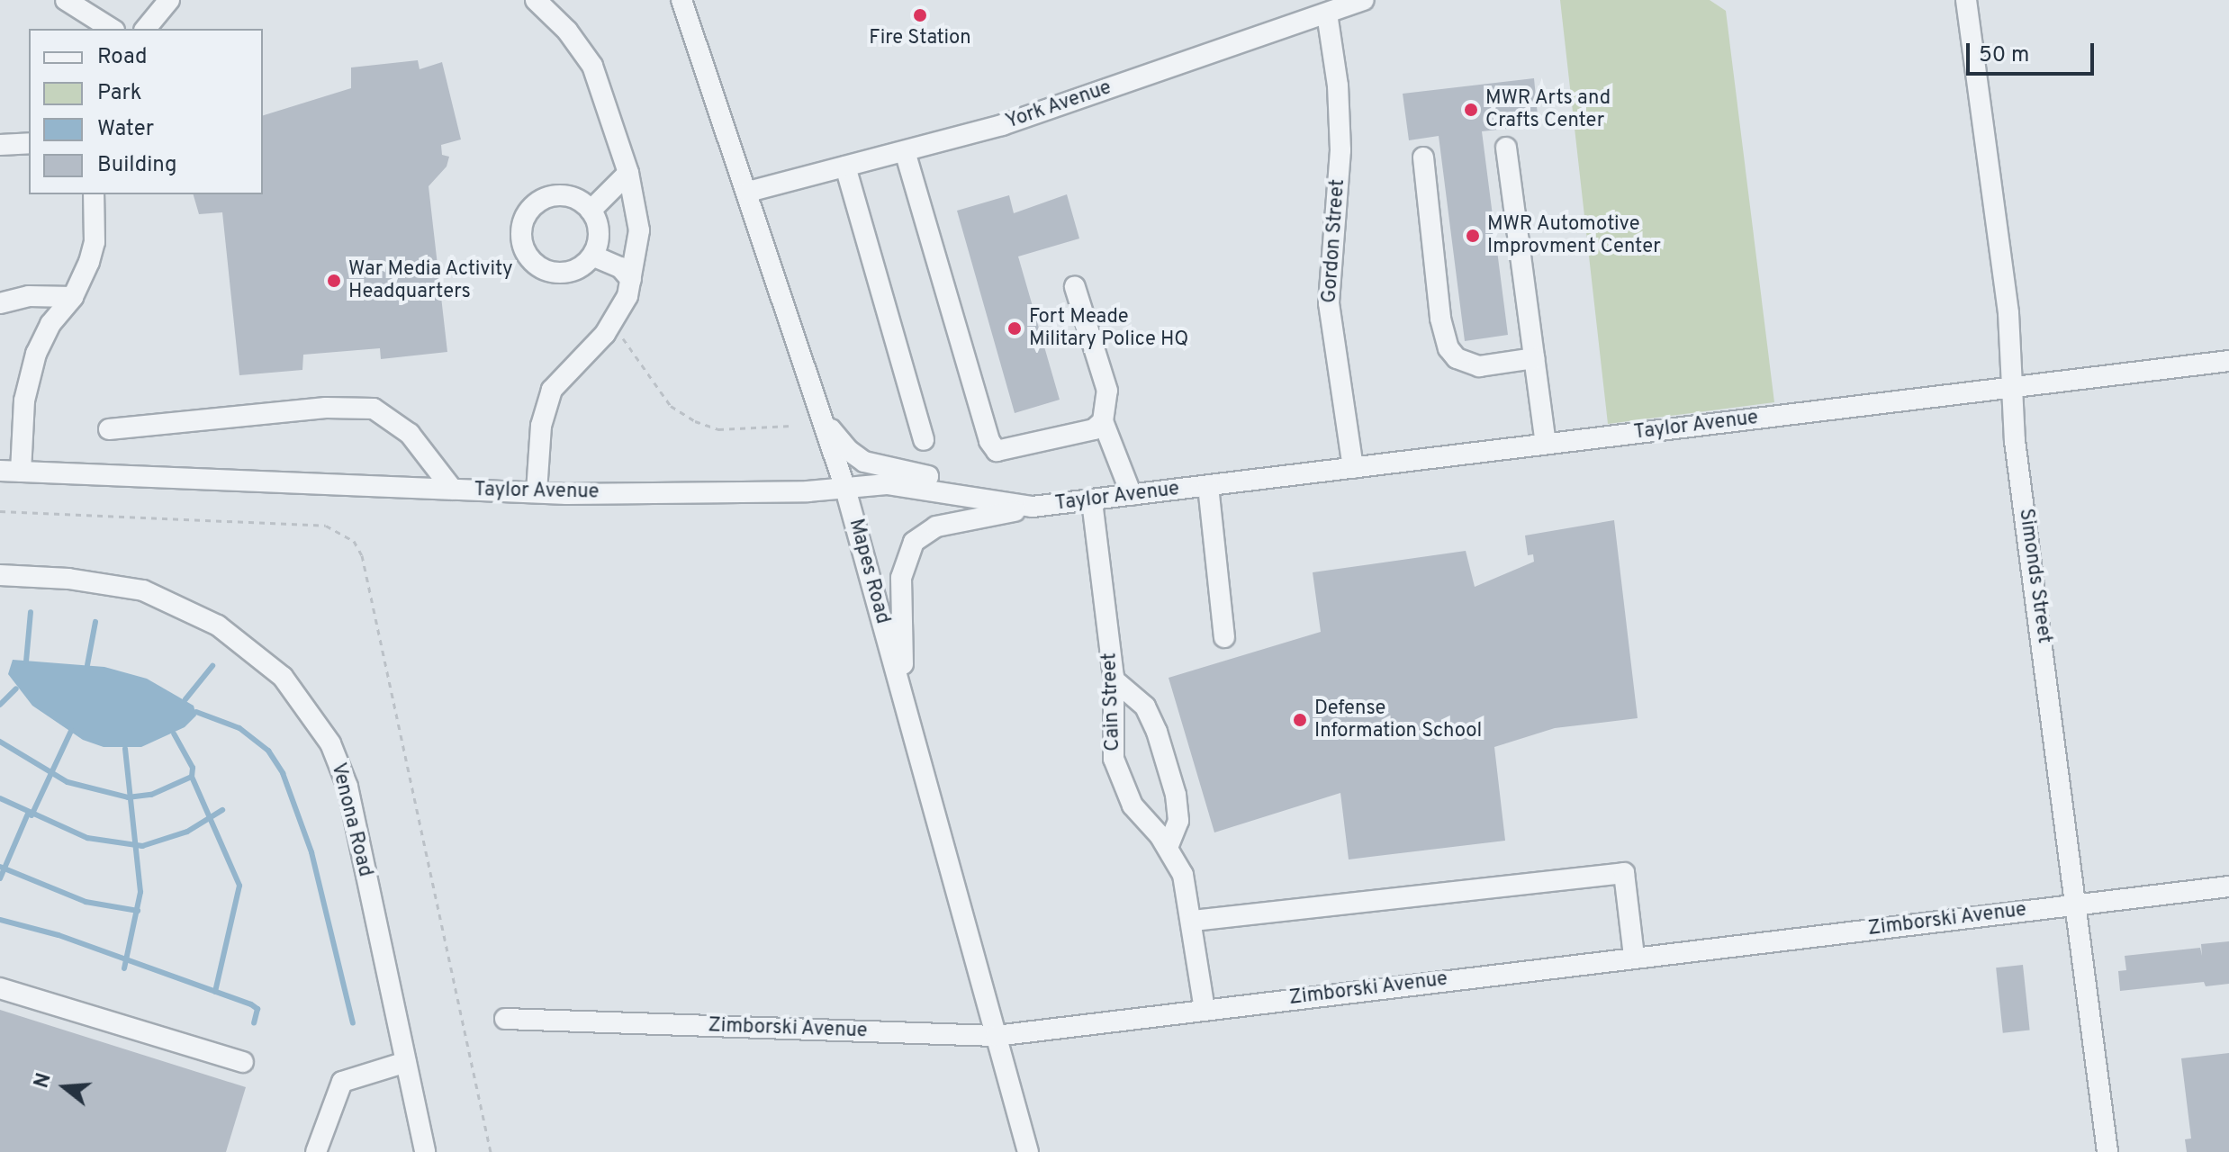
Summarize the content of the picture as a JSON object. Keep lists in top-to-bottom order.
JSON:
{
  "streets": {
    "street": [
      "York Avenue",
      "Gordon Street",
      "Taylor Avenue",
      "Mapes Road",
      "Simonds Street",
      "Cain Street",
      "Venona Road",
      "Zimborski Avenue"
    ]
  },
  "crossings": [
    ["York Avenue", "Gordon Street"],
    ["York Avenue", "Mapes Road"],
    ["Gordon Street", "Taylor Avenue"],
    ["Taylor Avenue", "Mapes Road"],
    ["Taylor Avenue", "Simonds Street"],
    ["Taylor Avenue", "Cain Street"],
    ["Mapes Road", "Zimborski Avenue"],
    ["Simonds Street", "Zimborski Avenue"],
    ["Cain Street", "Zimborski Avenue"]
  ],
  "places": [
    "Fire Station",
    "MWR Arts and Crafts Center",
    "MWR Automotive Improvment Center",
    "War Media Activity Headquarters",
    "Fort Meade Military Police HQ",
    "Defense Information School"
  ],
  "legend": [
    "Road",
    "Park",
    "Water",
    "Building"
  ],
  "scale_bar": "50 m",
  "north": "left"
}
